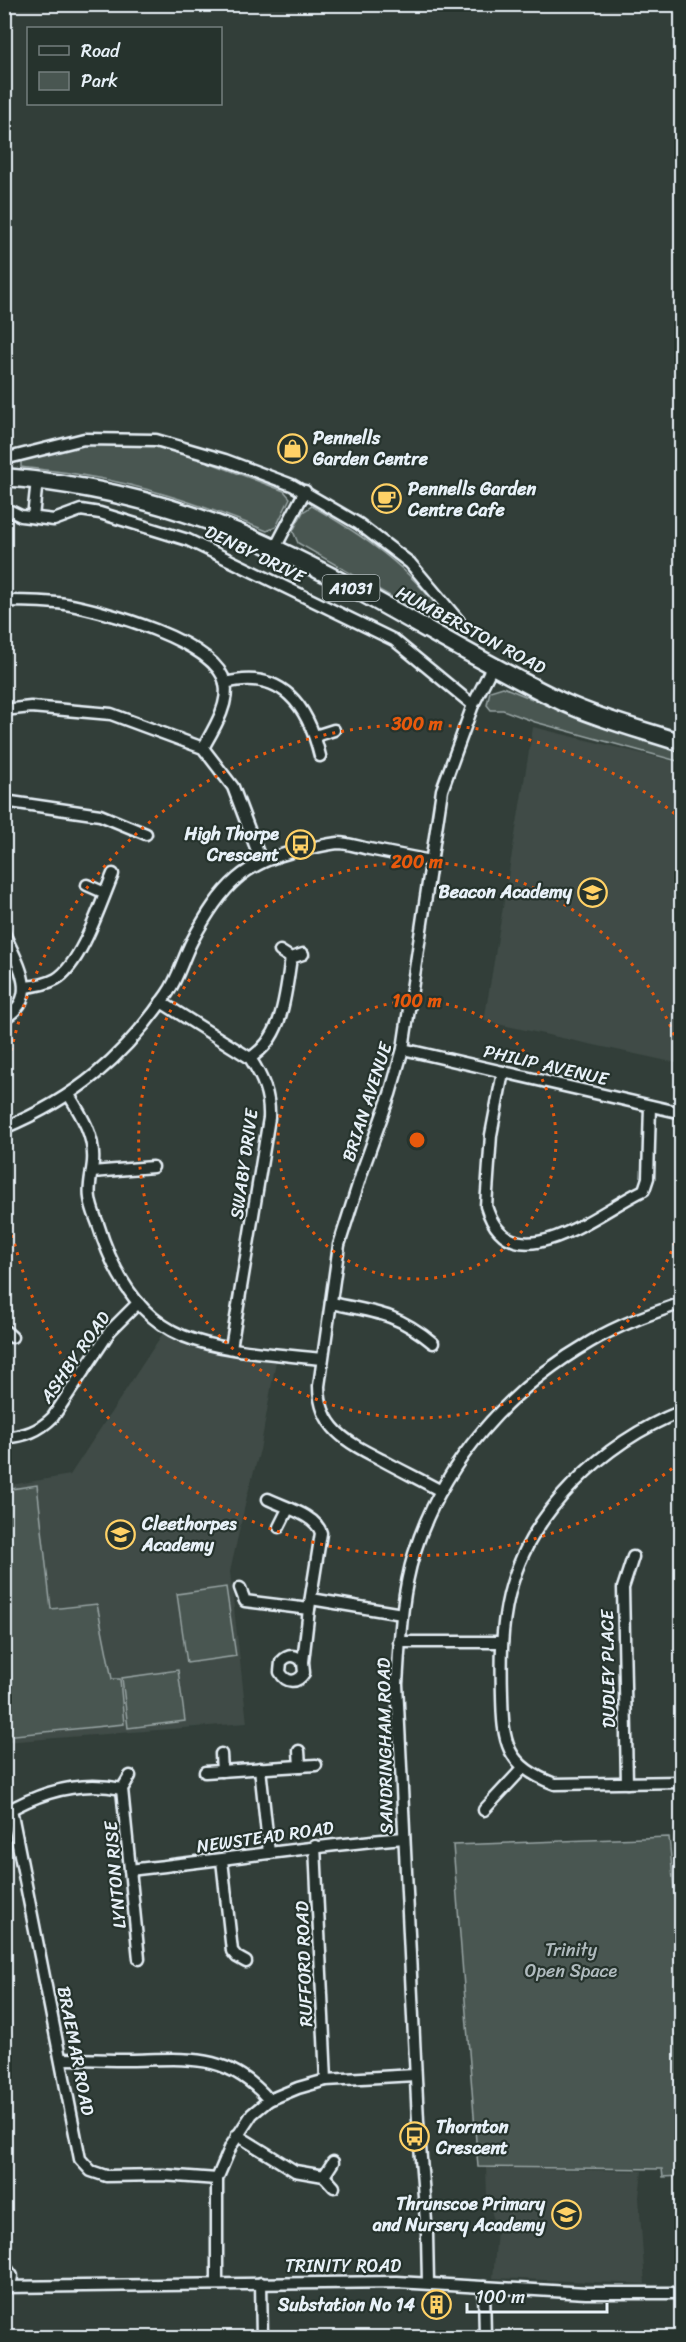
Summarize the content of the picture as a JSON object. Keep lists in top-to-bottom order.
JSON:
{
  "streets": {
    "main road": ["A1031", "HUMBERSTON ROAD"],
    "street": [
      "DENBY DRIVE",
      "PHILIP AVENUE",
      "BRIAN AVENUE",
      "SWABY DRIVE",
      "ASHBY ROAD",
      "DUDLEY PLACE",
      "SANDRINGHAM ROAD",
      "NEWSTEAD ROAD",
      "LYNTON RISE",
      "RUFFORD ROAD",
      "BRAEMAR ROAD",
      "TRINITY ROAD"
    ]
  },
  "crossings": [
    ["DENBY DRIVE", "BRIAN AVENUE"],
    ["HUMBERSTON ROAD", "BRIAN AVENUE"],
    ["PHILIP AVENUE", "BRIAN AVENUE"],
    ["BRIAN AVENUE", "SANDRINGHAM ROAD"],
    ["SANDRINGHAM ROAD", "NEWSTEAD ROAD"],
    ["SANDRINGHAM ROAD", "TRINITY ROAD"],
    ["NEWSTEAD ROAD", "LYNTON RISE"],
    ["NEWSTEAD ROAD", "RUFFORD ROAD"]
  ],
  "parks": ["Trinity Open Space"],
  "places": {
    "shop": ["Pennells Garden Centre"],
    "cafe": ["Pennells Garden Centre Cafe"],
    "bus stop": ["High Thorpe Crescent", "Thornton Crescent"],
    "school or university": ["Beacon Academy", "Cleethorpes Academy", "Thrunscoe Primary and Nursery Academy"],
    "building": ["Substation No 14"]
  },
  "legend": ["Road", "Park"],
  "scale_bar": "100 m",
  "rings": ["300 m", "200 m", "100 m"]
}
